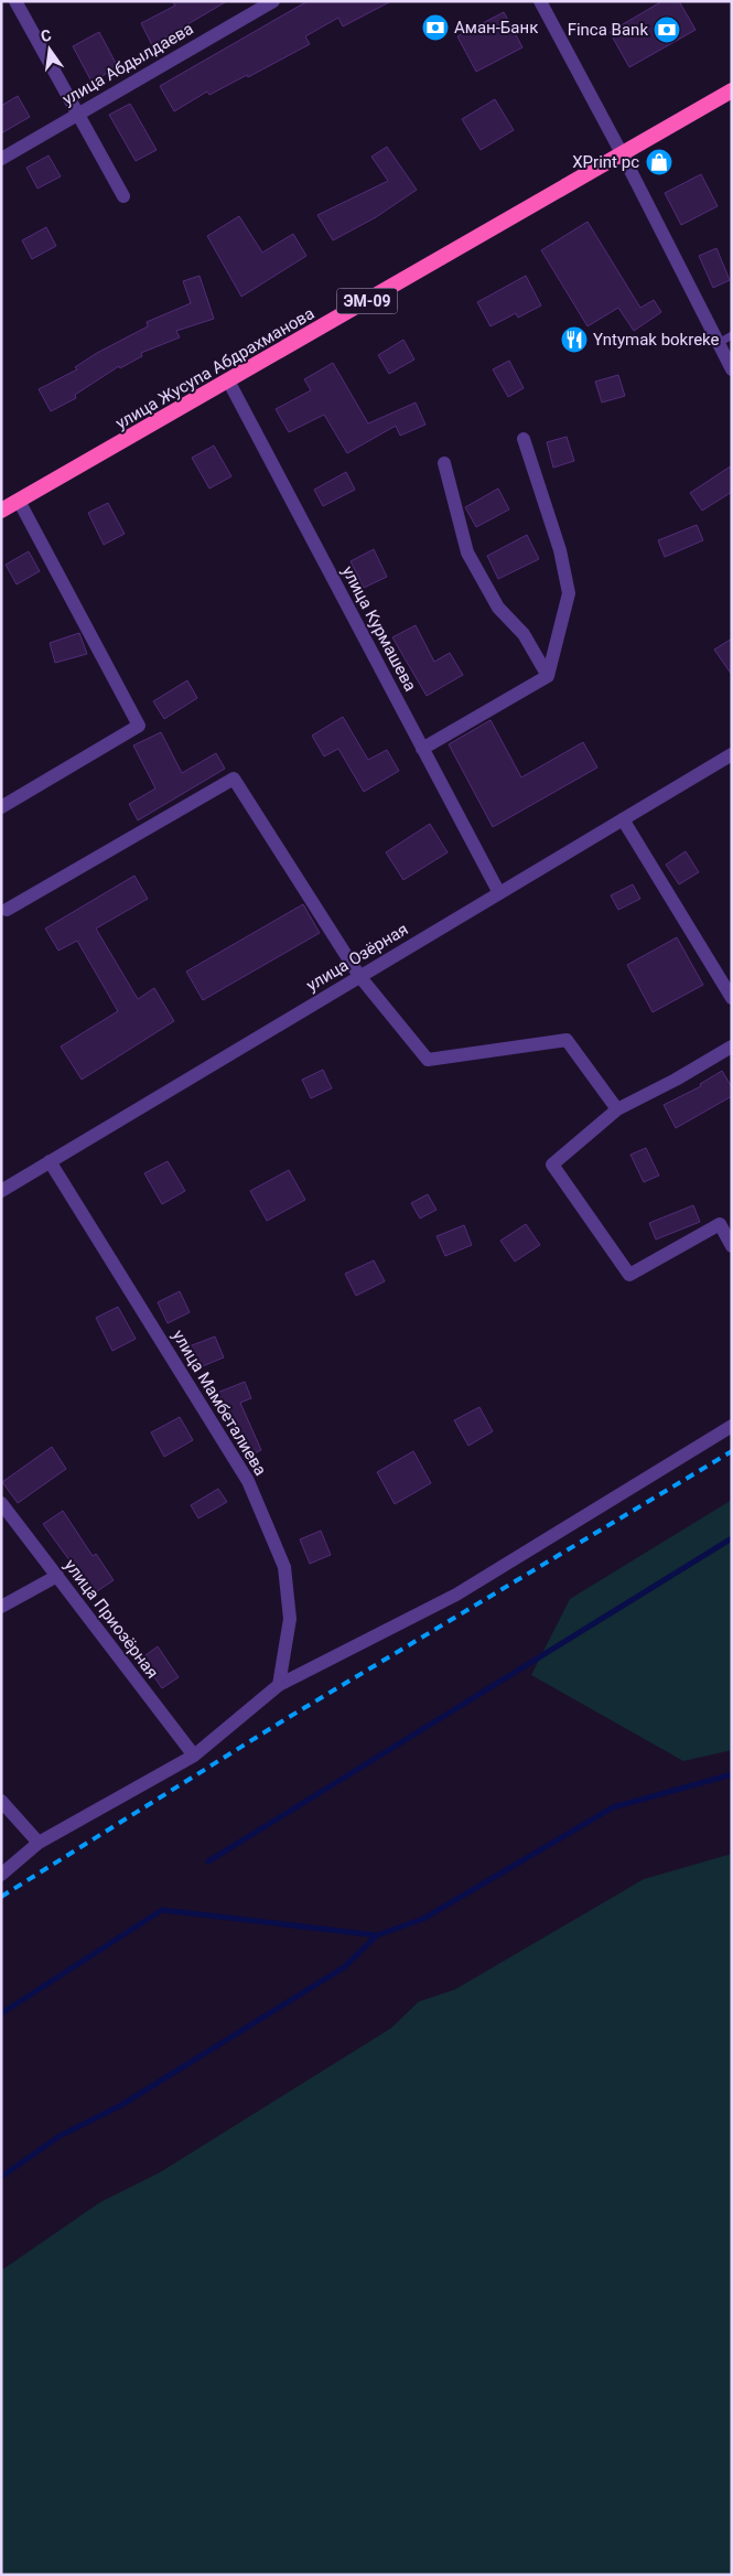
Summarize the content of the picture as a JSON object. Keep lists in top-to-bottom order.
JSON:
{
  "streets": {
    "highway": ["ЭМ-09", "улица Жусупа Абдрахманова"],
    "street": [
      "улица Абдылдаева",
      "улица Курмашева",
      "улица Озёрная",
      "улица Мамбеталиева",
      "улица Приозёрная"
    ]
  },
  "crossings": [
    ["улица Жусупа Абдрахманова", "улица Курмашева"],
    ["улица Курмашева", "улица Озёрная"],
    ["улица Озёрная", "улица Мамбеталиева"]
  ],
  "places": {
    "bank": ["Аман-Банк", "Finca Bank"],
    "shop": ["XPrint pc"],
    "restaurant": ["Yntymak bokreke"]
  },
  "north": "top"
}
